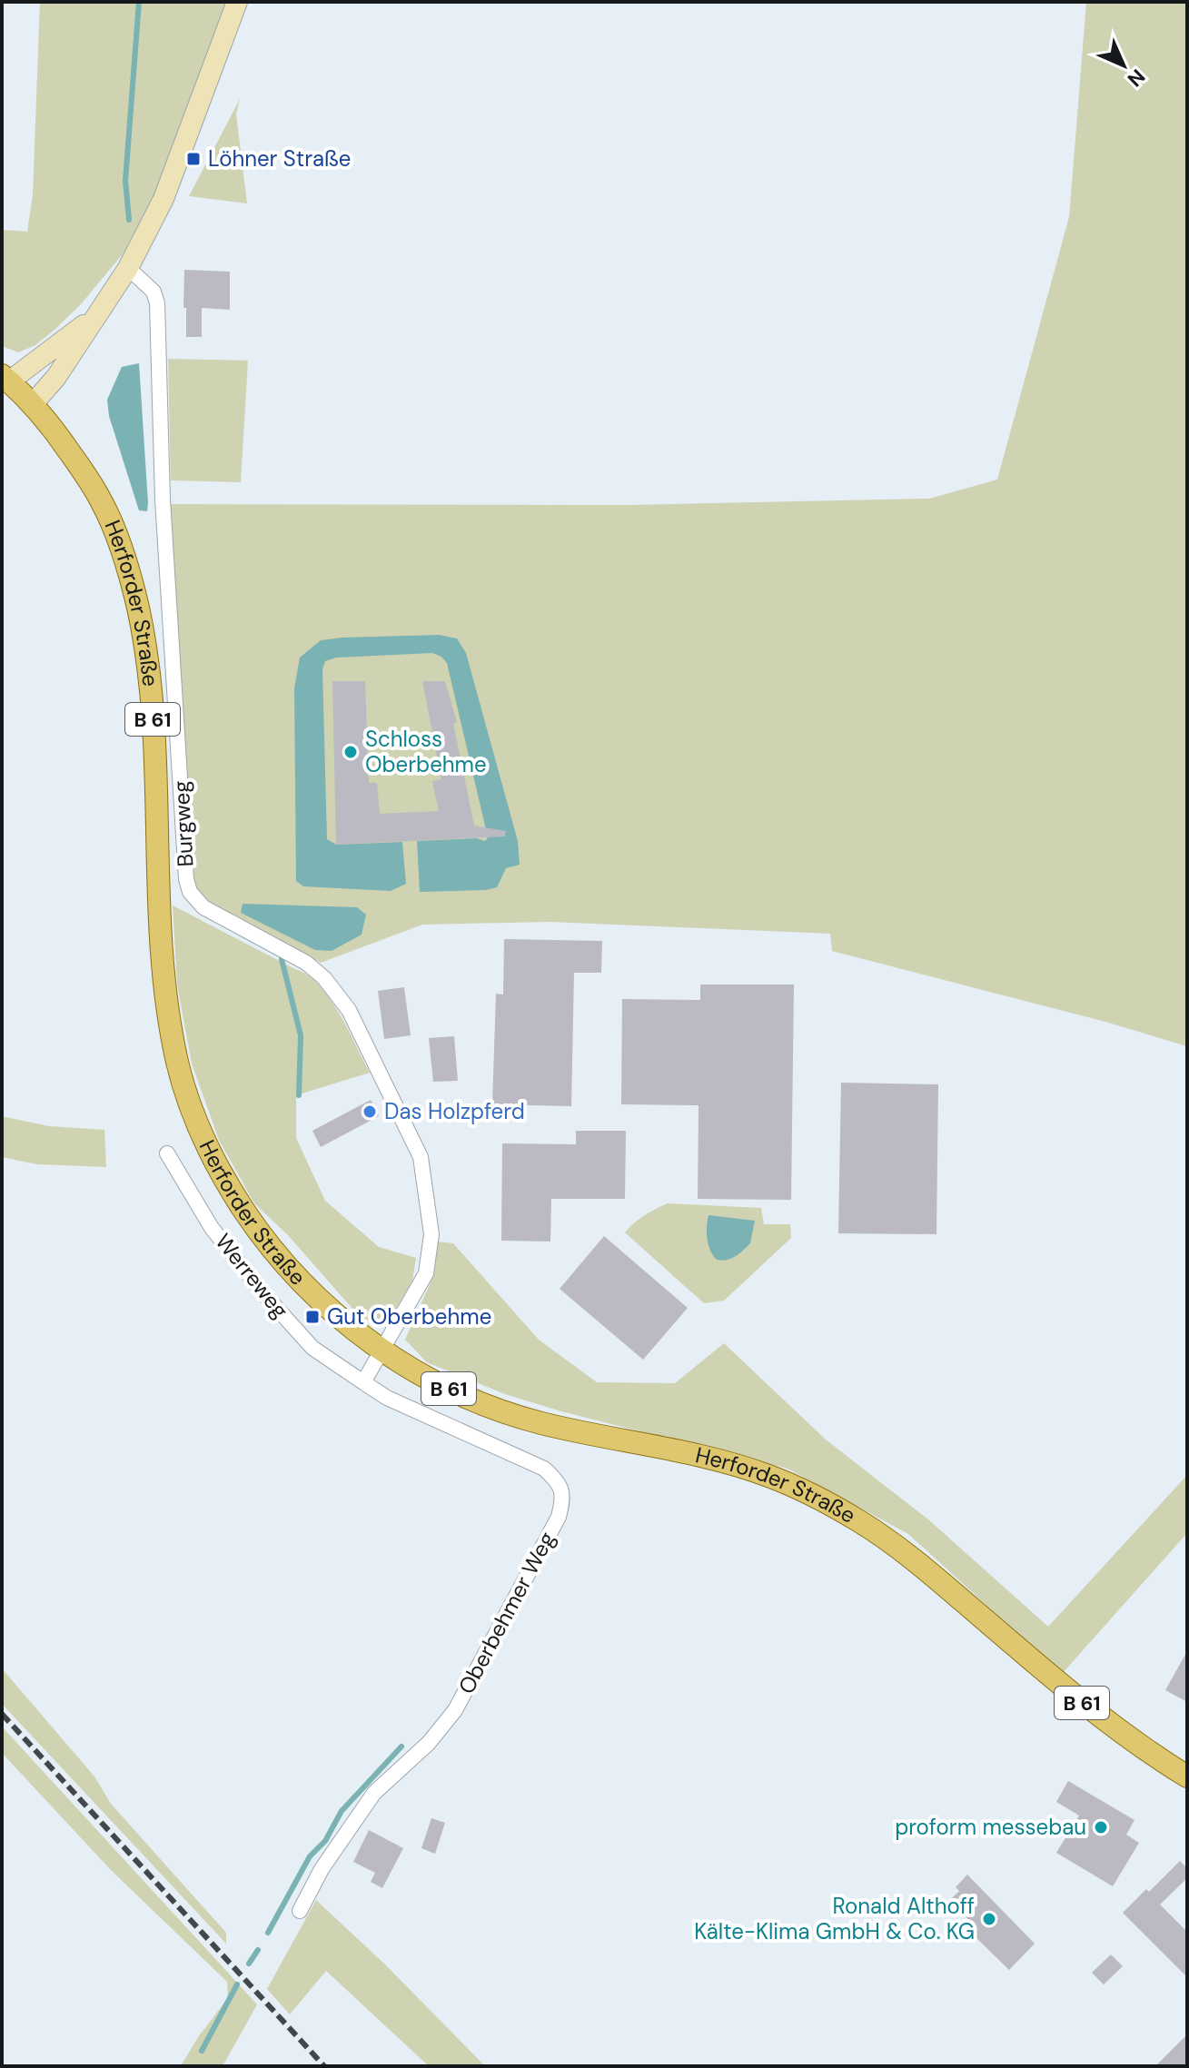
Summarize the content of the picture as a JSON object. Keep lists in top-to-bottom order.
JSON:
{
  "streets": {
    "main road": ["Herforder Straße", "B 61"],
    "street": ["Burgweg", "Werreweg", "Oberbehmer Weg"]
  },
  "crossings": [
    ["Herforder Straße", "Burgweg"],
    ["Werreweg", "Oberbehmer Weg"]
  ],
  "places": {
    "transit": ["Löhner Straße", "Gut Oberbehme"],
    "other": [
      "Schloss Oberbehme",
      "Das Holzpferd",
      "proform messebau",
      "Ronald Althoff Kälte-Klima GmbH & Co. KG"
    ]
  },
  "north": "bottom right"
}
